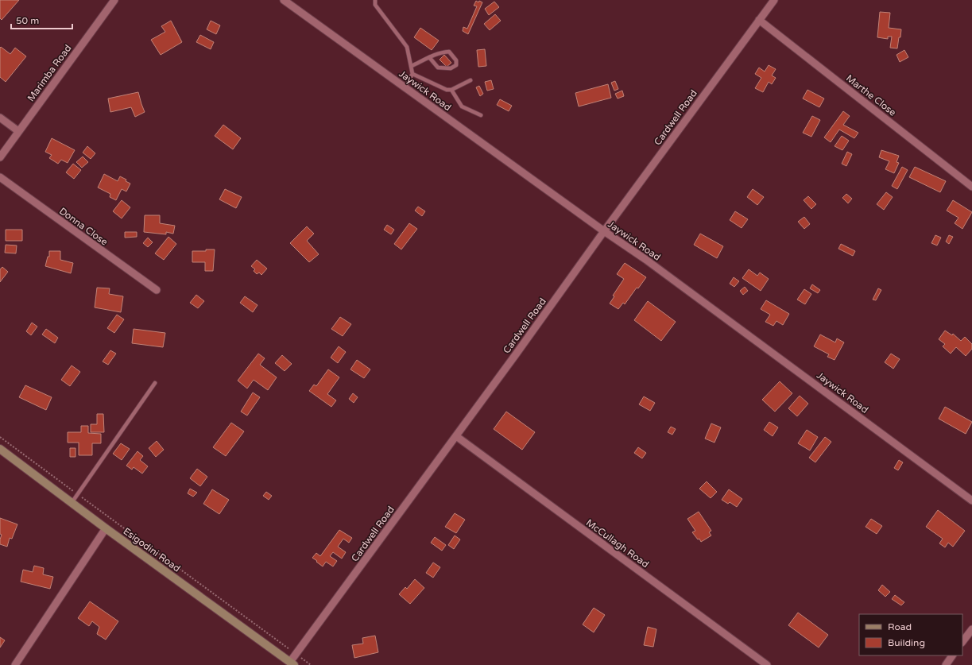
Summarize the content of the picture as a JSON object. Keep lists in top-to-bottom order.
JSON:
{
  "streets": {
    "main road": ["Esigodini Road"],
    "street": [
      "Marimba Road",
      "Jaywick Road",
      "Marthe Close",
      "Cardwell Road",
      "Donna Close",
      "McCullagh Road"
    ]
  },
  "crossings": [
    ["Jaywick Road", "Cardwell Road"],
    ["Marthe Close", "Cardwell Road"],
    ["Cardwell Road", "McCullagh Road"],
    ["Cardwell Road", "Esigodini Road"]
  ],
  "legend": ["Road", "Building"],
  "scale_bar": "50 m"
}
